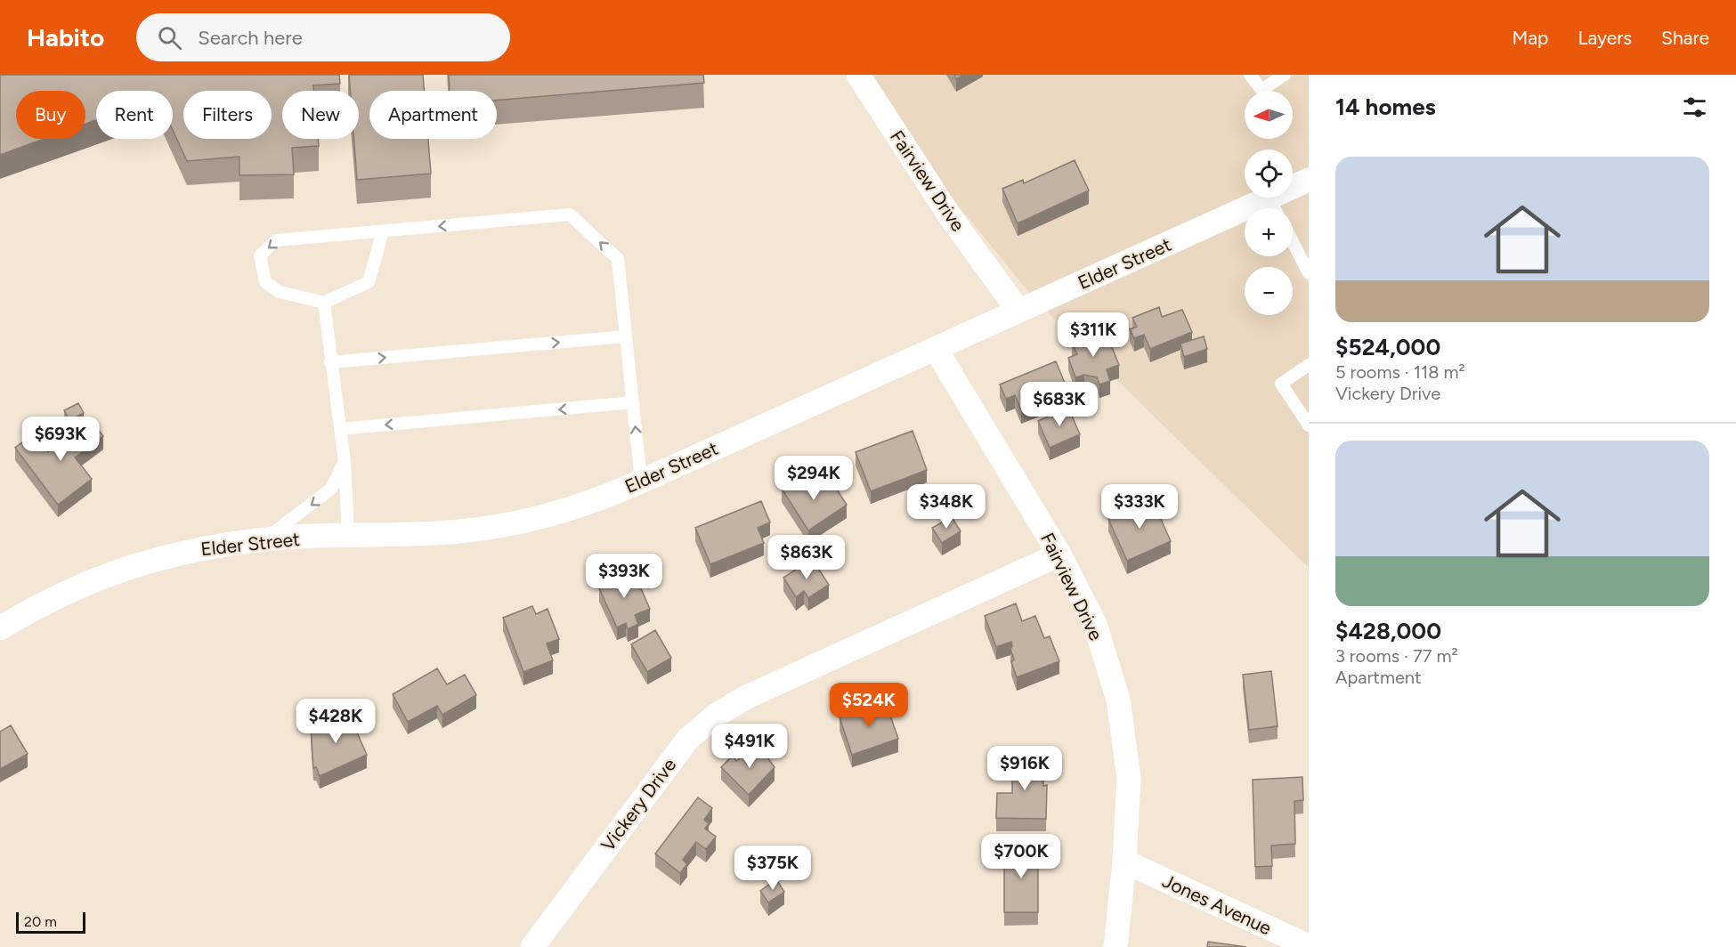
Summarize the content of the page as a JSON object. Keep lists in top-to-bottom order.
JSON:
{
  "streets": {
    "street": [
      "Fairview Drive",
      "Elder Street",
      "Vickery Drive",
      "Jones Avenue"
    ]
  },
  "crossings": [
    ["Fairview Drive", "Elder Street"],
    ["Fairview Drive", "Vickery Drive"],
    ["Fairview Drive", "Jones Avenue"]
  ],
  "scale_bar": "20 m",
  "north": "left",
  "page": {
    "header": "Habito",
    "search": "Search here",
    "nav": ["Map", "Layers", "Share"],
    "heading": "14 homes",
    "map_buttons": ["+", "−"],
    "chip": [
      "Buy",
      "Rent",
      "Filters",
      "New",
      "Apartment"
    ],
    "list": [
      {
        "name": "$524,000",
        "note": "5 rooms · 118 m² · Vickery Drive"
      },
      {
        "name": "$428,000",
        "note": "3 rooms · 77 m² · Apartment"
      }
    ],
    "price": [
      "$311K",
      "$683K",
      "$693K",
      "$294K",
      "$348K",
      "$333K",
      "$863K",
      "$393K",
      "$524K",
      "$428K",
      "$491K",
      "$916K",
      "$700K",
      "$375K"
    ],
    "scale": "20 m"
  }
}
